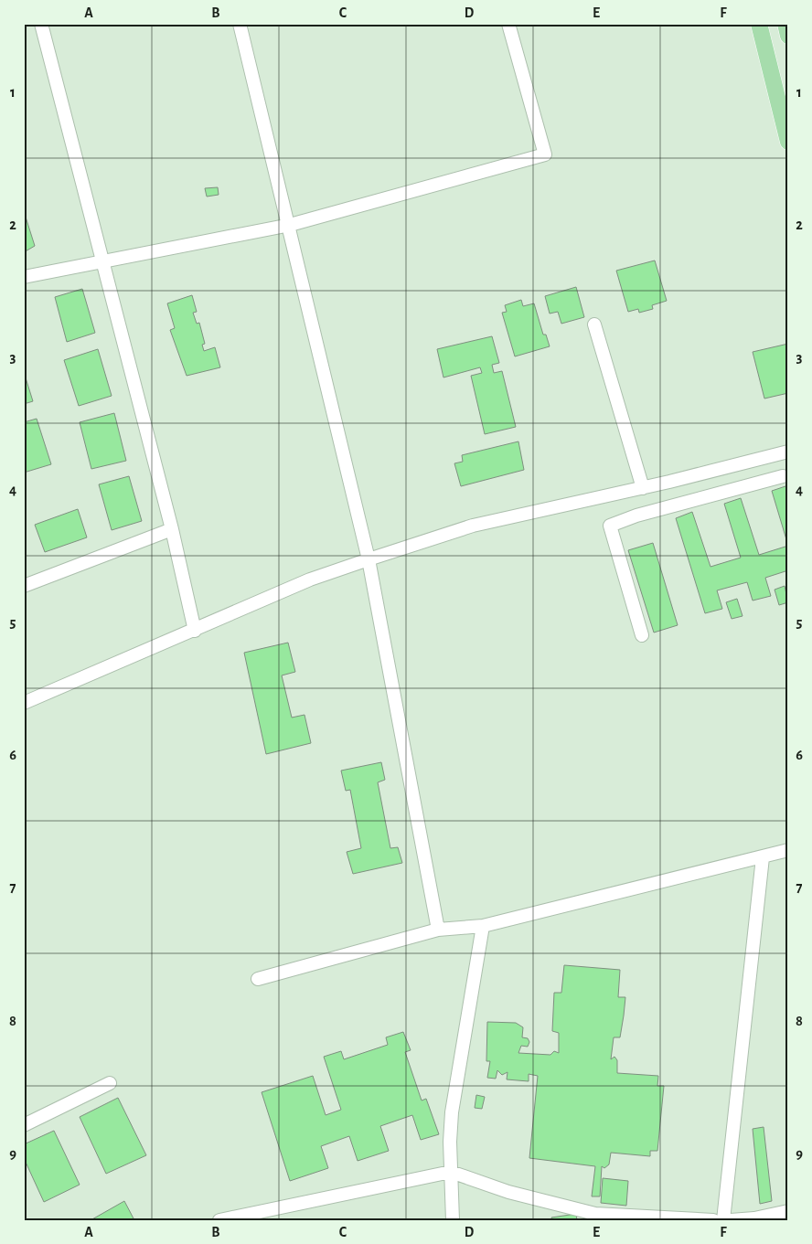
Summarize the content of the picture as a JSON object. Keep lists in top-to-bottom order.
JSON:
{
  "grid": {
    "columns": [
      "A",
      "B",
      "C",
      "D",
      "E",
      "F"
    ],
    "rows": [
      "1",
      "2",
      "3",
      "4",
      "5",
      "6",
      "7",
      "8",
      "9"
    ]
  }
}
